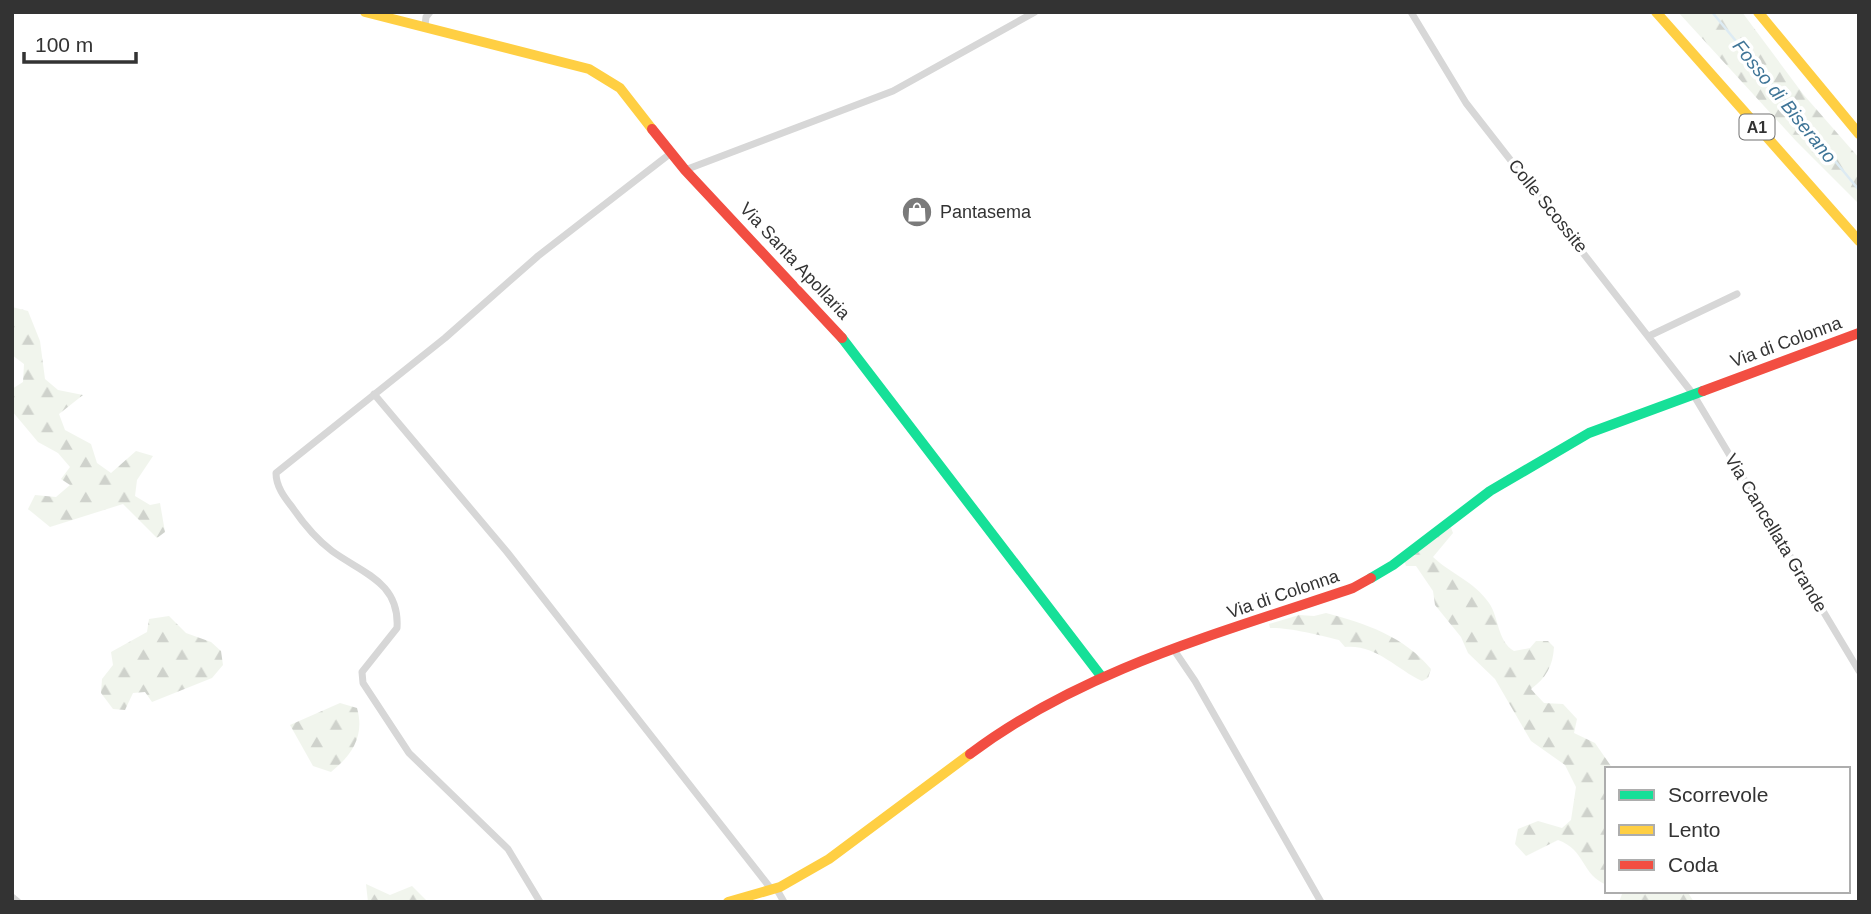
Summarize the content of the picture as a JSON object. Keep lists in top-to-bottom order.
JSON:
{
  "streets": {
    "main road": ["A1", "Via Santa Apollaria", "Via di Colonna"],
    "street": ["Colle Scossite", "Via Cancellata Grande"]
  },
  "crossings": [
    ["Colle Scossite", "Via di Colonna"],
    ["Colle Scossite", "Via Cancellata Grande"],
    ["Via Santa Apollaria", "Via di Colonna"],
    ["Via di Colonna", "Via Cancellata Grande"]
  ],
  "water": ["Fosso di Biserano"],
  "places": {
    "shop": ["Pantasema"]
  },
  "legend": ["Scorrevole", "Lento", "Coda"],
  "scale_bar": "100 m"
}
